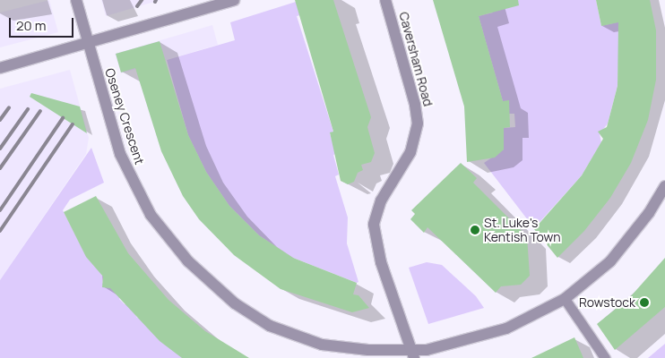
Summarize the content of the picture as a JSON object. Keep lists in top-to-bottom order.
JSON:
{
  "streets": {
    "street": ["Caversham Road", "Oseney Crescent"]
  },
  "crossings": [
    ["Caversham Road", "Oseney Crescent"]
  ],
  "places": ["St. Luke's Kentish Town", "Rowstock"],
  "scale_bar": "20 m"
}
